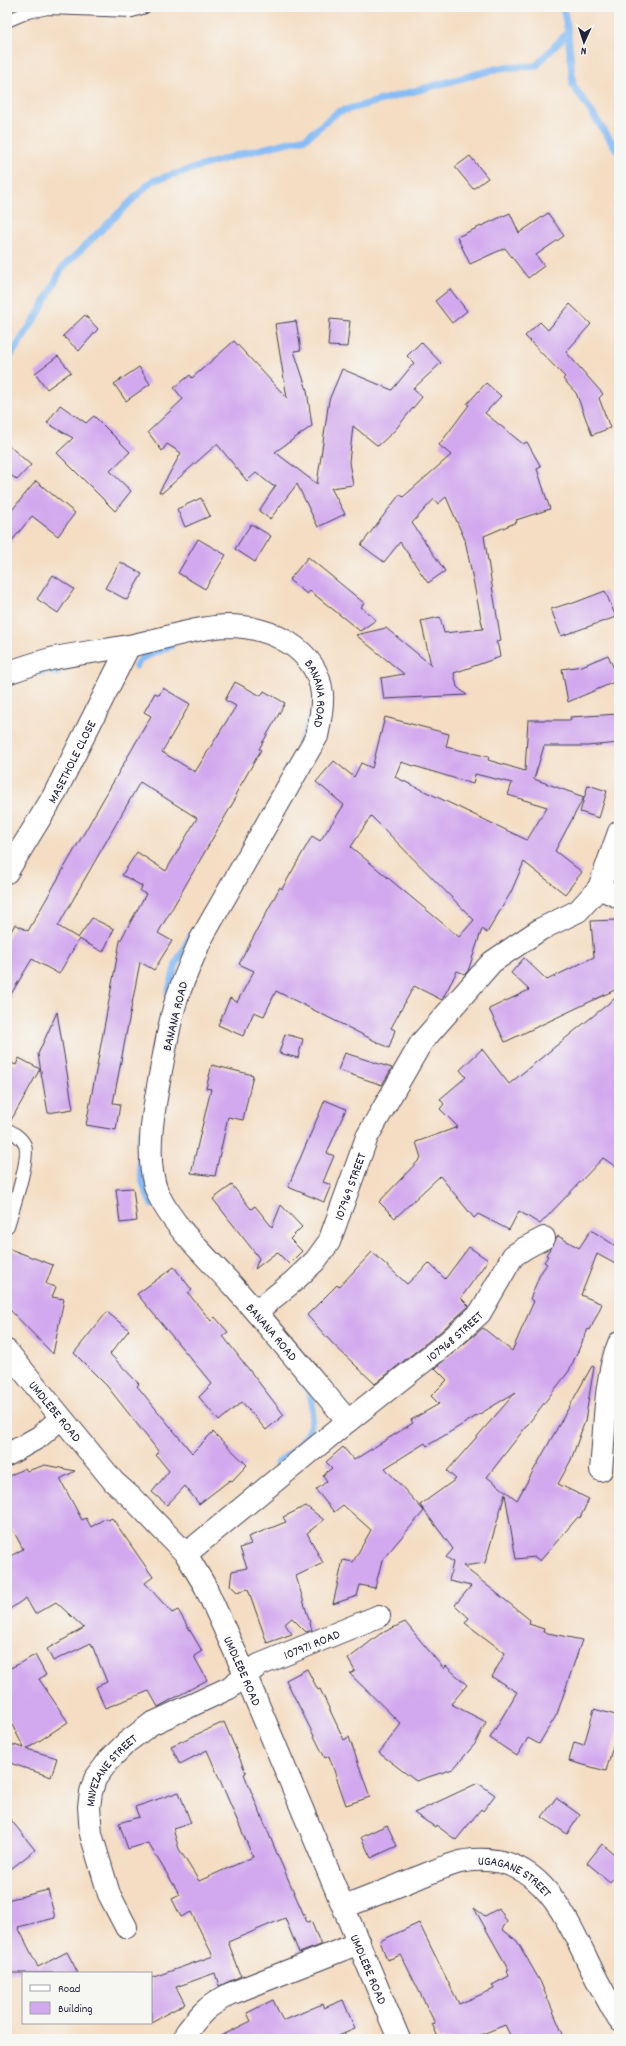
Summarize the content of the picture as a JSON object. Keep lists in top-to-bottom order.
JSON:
{
  "streets": {
    "street": [
      "BANANA ROAD",
      "MASETHOLE CLOSE",
      "107969 STREET",
      "107968 STREET",
      "UMDLEBE ROAD",
      "107971 ROAD",
      "MNYEZANE STREET",
      "UGAGANE STREET"
    ]
  },
  "crossings": [
    ["BANANA ROAD", "MASETHOLE CLOSE"],
    ["BANANA ROAD", "107969 STREET"],
    ["BANANA ROAD", "107968 STREET"],
    ["UMDLEBE ROAD", "107971 ROAD"],
    ["UMDLEBE ROAD", "MNYEZANE STREET"],
    ["UMDLEBE ROAD", "UGAGANE STREET"],
    ["107971 ROAD", "MNYEZANE STREET"]
  ],
  "legend": ["Road", "Building"],
  "north": "bottom"
}
